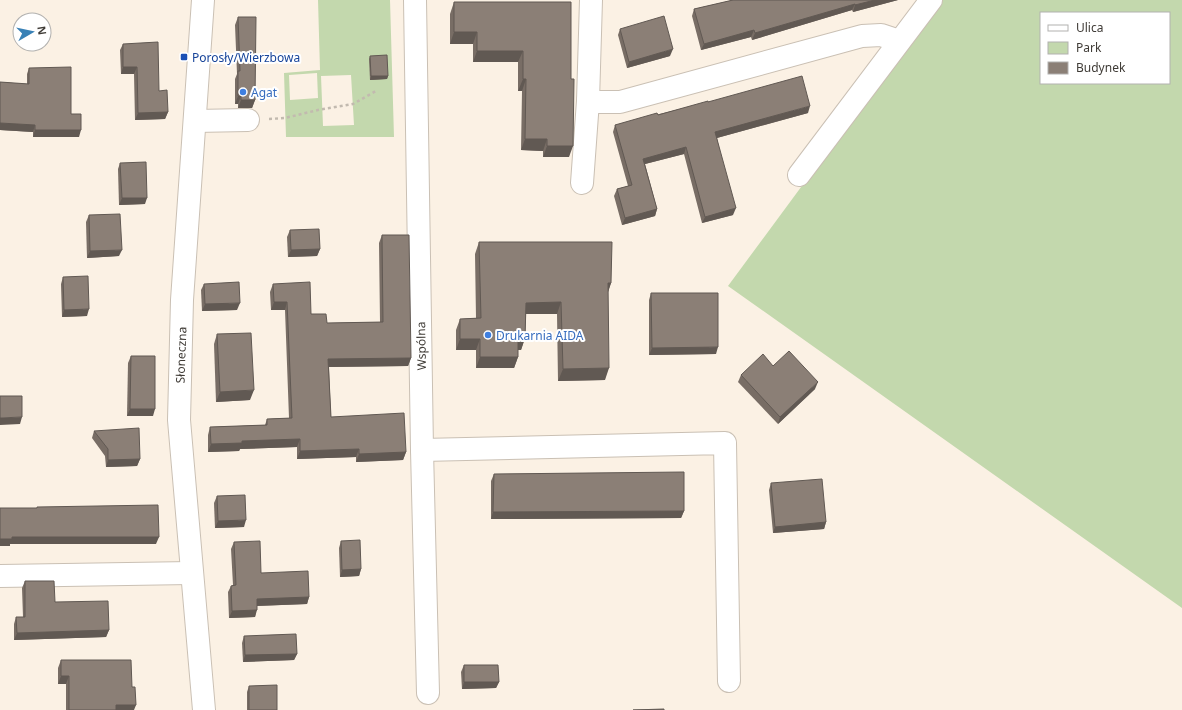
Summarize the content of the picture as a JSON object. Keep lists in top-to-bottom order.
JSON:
{
  "streets": {
    "street": ["Wspólna", "Słoneczna"]
  },
  "places": {
    "transit": ["Porosły/Wierzbowa"],
    "other": ["Agat", "Drukarnia AIDA"]
  },
  "legend": ["Ulica", "Park", "Budynek"],
  "north": "right"
}
